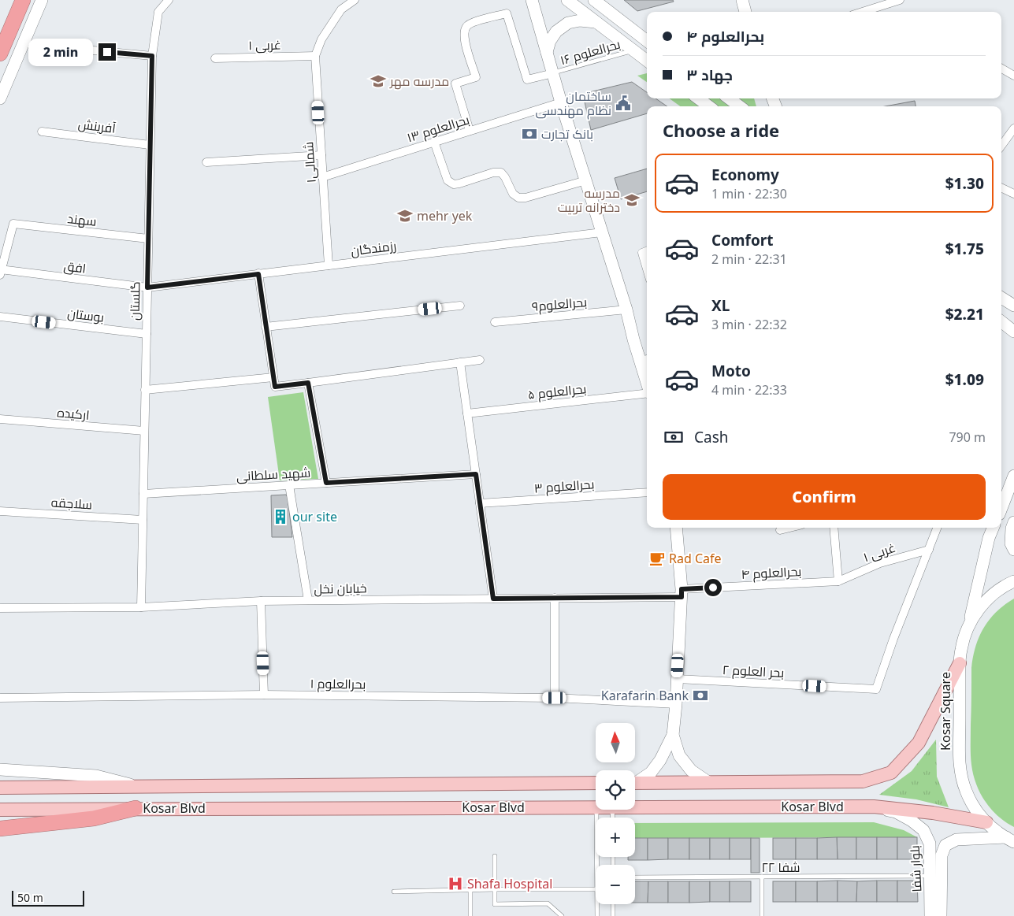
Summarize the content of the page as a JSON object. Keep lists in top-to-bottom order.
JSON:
{
  "streets": {
    "main road": ["Kosar Blvd"],
    "street": [
      "غربی ۱",
      "آفرینش",
      "بحرالعلوم ۱۳",
      "شمالی۱",
      "سهند",
      "رزمندگان",
      "افق",
      "گلستان",
      "بحرالعلوم۹",
      "بوستان",
      "بحرالعلوم ۵",
      "ارکیده",
      "شهید سلطانی",
      "بحرالعلوم ۳",
      "سلاجقه",
      "بحرالعلوم ۴",
      "خیابان نخل",
      "بحر العلوم ۲",
      "بحرالعلوم ۱",
      "Kosar Square",
      "بلوار شفا"
    ],
    "lane": ["بحرالعلوم ۱۶", "شفا ۲۲"]
  },
  "crossings": [
    ["غربی ۱", "شمالی۱"],
    ["غربی ۱", "بحرالعلوم ۴"],
    ["غربی ۱", "بحر العلوم ۲"],
    ["آفرینش", "گلستان"],
    ["بحرالعلوم ۱۳", "شمالی۱"],
    ["شمالی۱", "رزمندگان"],
    ["سهند", "افق"],
    ["سهند", "گلستان"],
    ["رزمندگان", "افق"],
    ["رزمندگان", "گلستان"],
    ["افق", "گلستان"],
    ["گلستان", "بوستان"],
    ["گلستان", "ارکیده"],
    ["گلستان", "شهید سلطانی"],
    ["گلستان", "سلاجقه"],
    ["گلستان", "خیابان نخل"],
    ["بحرالعلوم ۴", "خیابان نخل"],
    ["Kosar Square", "Kosar Blvd"],
    ["Kosar Square", "بلوار شفا"],
    ["Kosar Blvd", "بلوار شفا"],
    ["شفا ۲۲", "بلوار شفا"]
  ],
  "places": {
    "school or university": ["مدرسه مهر", "مدرسه دخترانه تربیت", "mehr yek"],
    "public building": ["ساختمان نظام مهندسی"],
    "bank": ["بانک تجارت", "Karafarin Bank"],
    "building": ["our site"],
    "cafe": ["Rad Cafe"],
    "hospital": ["Shafa Hospital"]
  },
  "scale_bar": "50 m",
  "north": "top",
  "page": {
    "banner": ["بحرالعلوم ۴", "جهاد ۳"],
    "bubble": "2 min",
    "heading": "Choose a ride",
    "list": [
      {
        "name": "Economy",
        "note": "1 min · 22:30",
        "value": "$1.30"
      },
      {
        "name": "Comfort",
        "note": "2 min · 22:31",
        "value": "$1.75"
      },
      {
        "name": "XL",
        "note": "3 min · 22:32",
        "value": "$2.21"
      },
      {
        "name": "Moto",
        "note": "4 min · 22:33",
        "value": "$1.09"
      }
    ],
    "pay": ["Cash", "790 m"],
    "buttons": "Confirm",
    "map_buttons": ["+", "−"],
    "scale": "50 m"
  }
}
